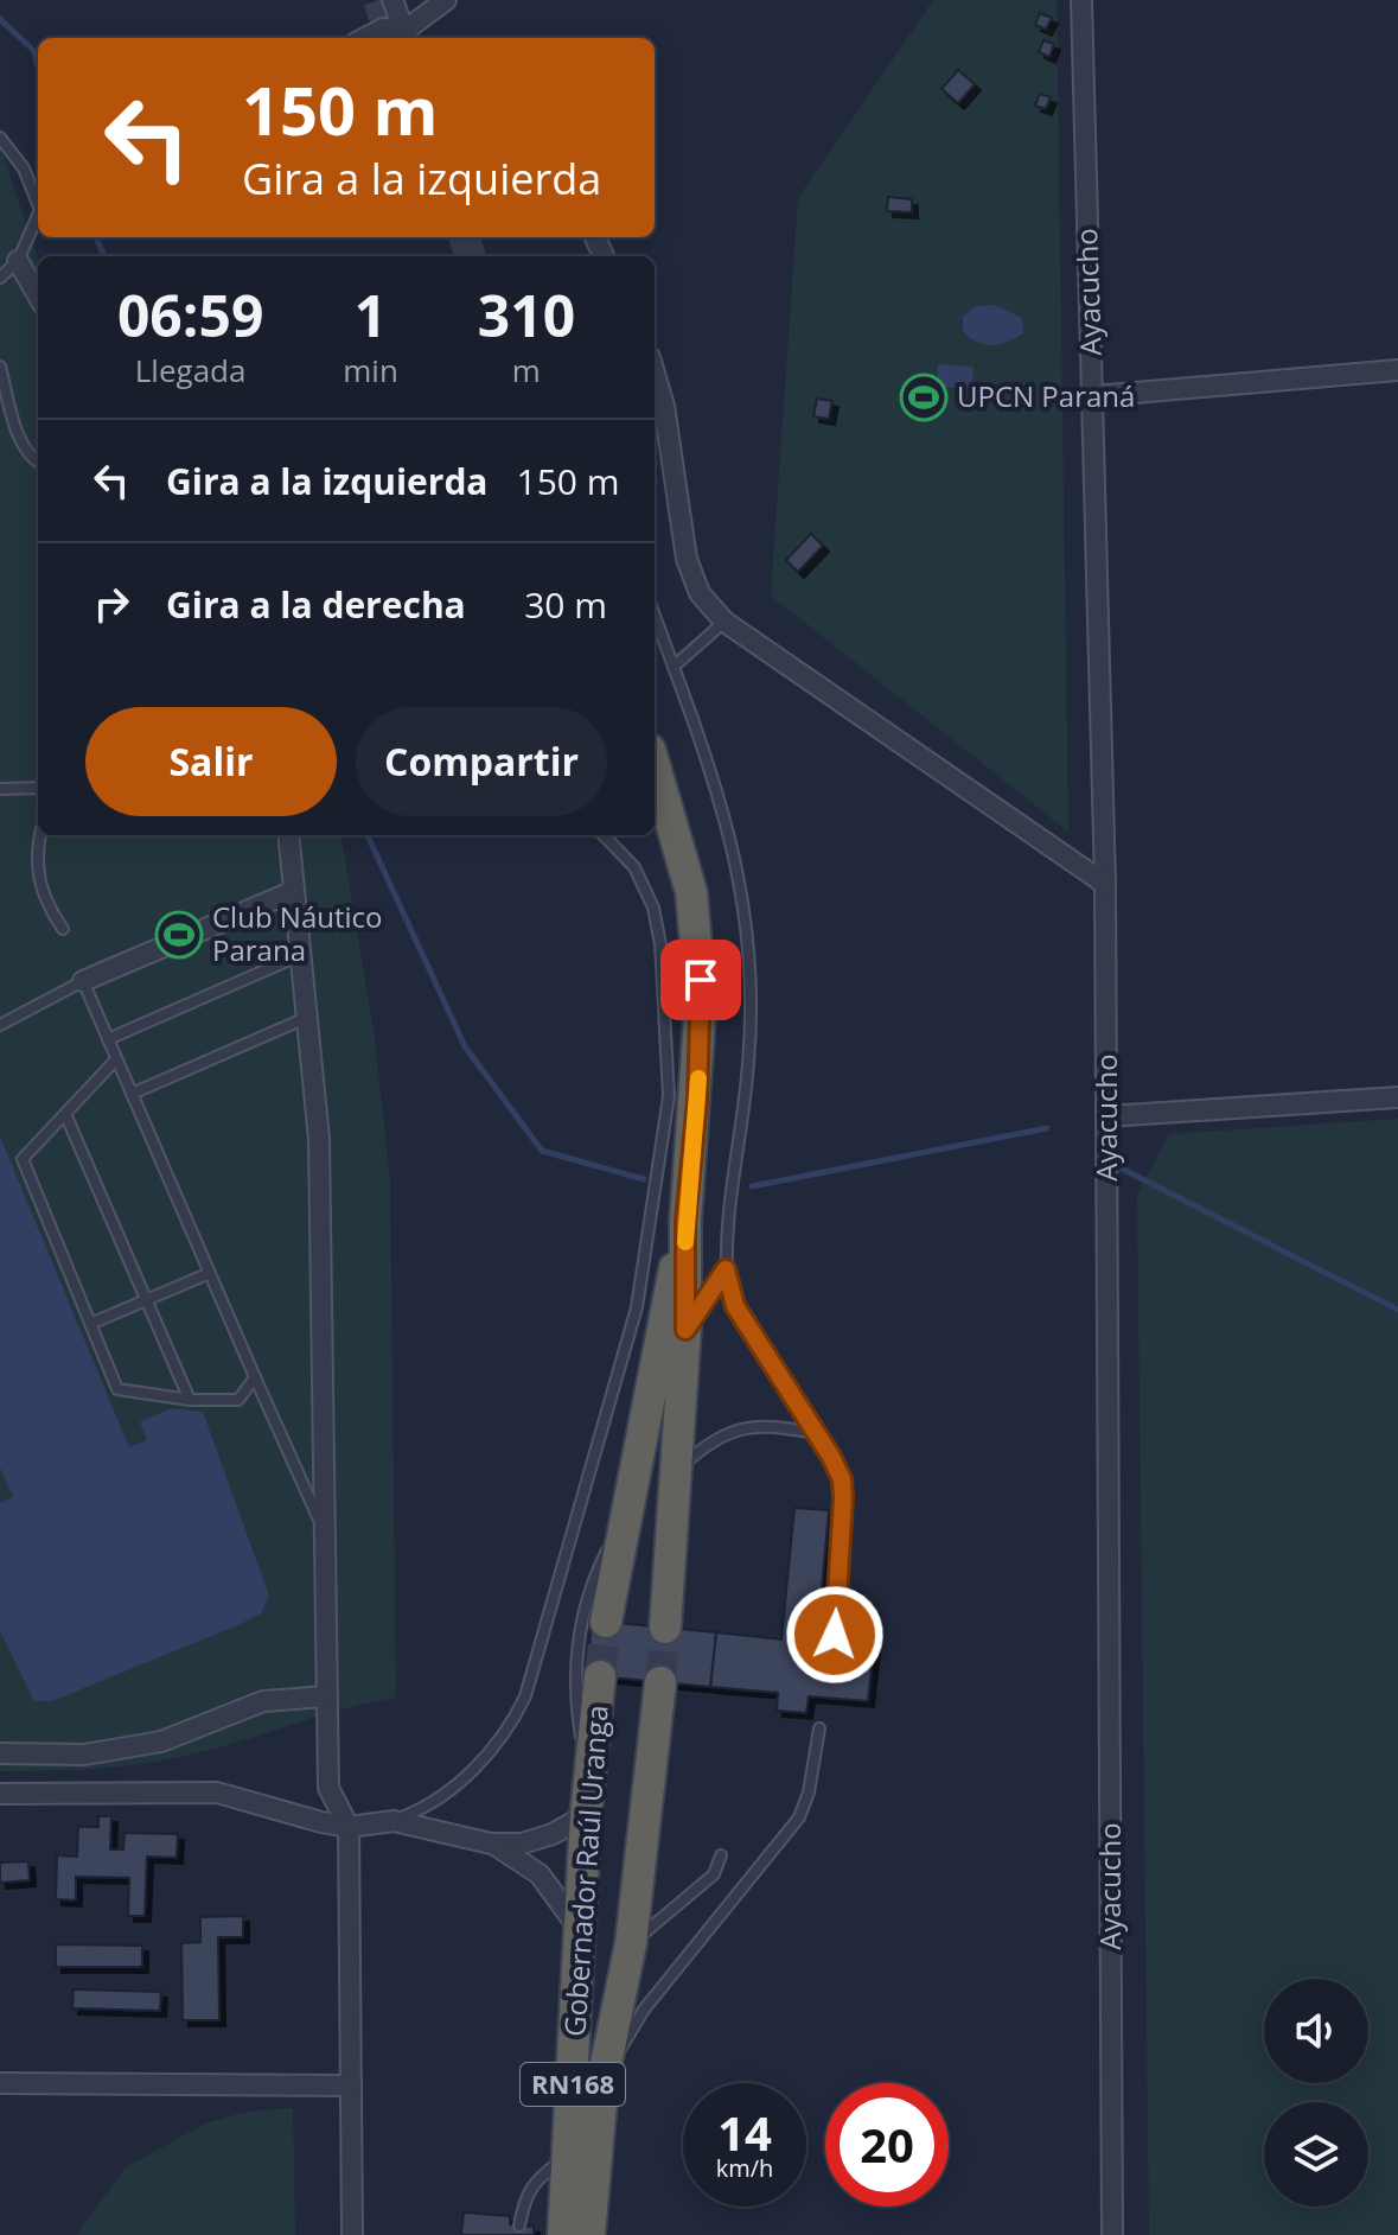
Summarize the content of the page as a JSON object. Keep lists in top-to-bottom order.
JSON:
{
  "streets": {
    "highway": ["Gobernador Raúl Uranga", "RN168"],
    "street": ["Ayacucho"]
  },
  "places": {
    "sports": ["UPCN Paraná", "Club Náutico Parana"]
  },
  "page": {
    "turn": ["150 m", "Gira a la izquierda"],
    "eta": [
      "06:59",
      "Llegada",
      "1",
      "min",
      "310",
      "m"
    ],
    "list": [
      {
        "name": "Gira a la izquierda",
        "value": "150 m"
      },
      {
        "name": "Gira a la derecha",
        "value": "30 m"
      }
    ],
    "buttons": ["Salir", "Compartir"],
    "speed": "14 km/h",
    "limit": "20"
  }
}
